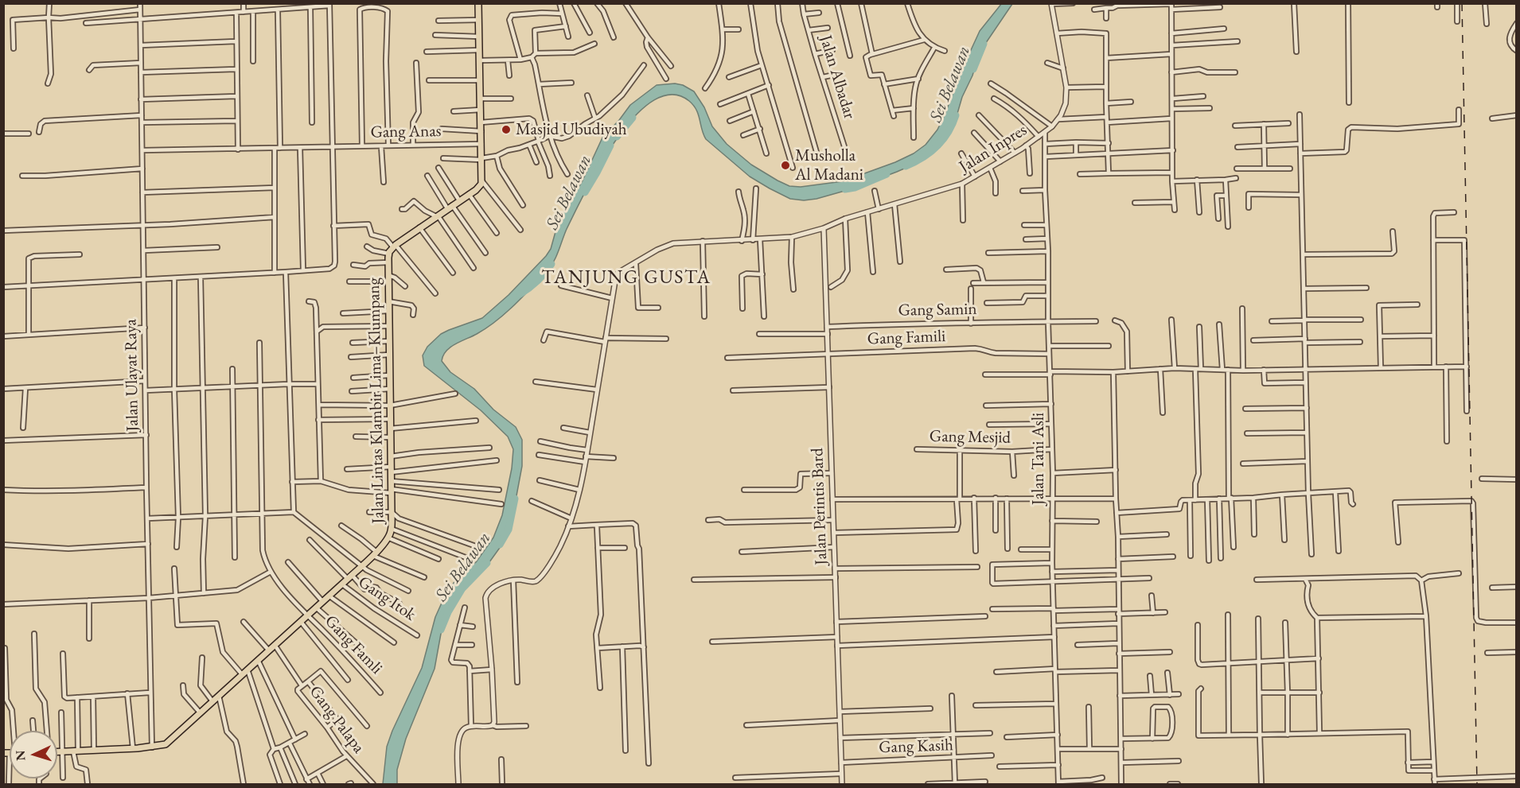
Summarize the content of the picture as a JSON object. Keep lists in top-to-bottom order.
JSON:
{
  "streets": {
    "main road": ["Jalan Lintas Klambir Lima–Klumpang"],
    "street": [
      "Jalan Albadar",
      "Gang Anas",
      "Jalan Inpres",
      "Gang Samin",
      "Gang Famili",
      "Jalan Ulayat Raya",
      "Gang Mesjid",
      "Jalan Tani Asli",
      "Jalan Perintis Bard",
      "Gang Itok",
      "Gang Famli",
      "Gang Palapa",
      "Gang Kasih"
    ]
  },
  "crossings": [
    ["Gang Anas", "Jalan Ulayat Raya"],
    ["Jalan Inpres", "Jalan Tani Asli"],
    ["Jalan Inpres", "Jalan Perintis Bard"],
    ["Gang Samin", "Jalan Tani Asli"],
    ["Gang Samin", "Jalan Perintis Bard"],
    ["Gang Famili", "Jalan Tani Asli"],
    ["Gang Famili", "Jalan Perintis Bard"],
    ["Jalan Ulayat Raya", "Jalan Lintas Klambir Lima–Klumpang"],
    ["Jalan Lintas Klambir Lima–Klumpang", "Gang Itok"],
    ["Jalan Lintas Klambir Lima–Klumpang", "Gang Famli"],
    ["Jalan Lintas Klambir Lima–Klumpang", "Gang Palapa"],
    ["Gang Mesjid", "Jalan Tani Asli"],
    ["Jalan Perintis Bard", "Gang Kasih"]
  ],
  "districts": ["TANJUNG GUSTA"],
  "water": ["Sei Belawan"],
  "places": ["Masjid Ubudiyah", "Musholla Al Madani"],
  "north": "left"
}
